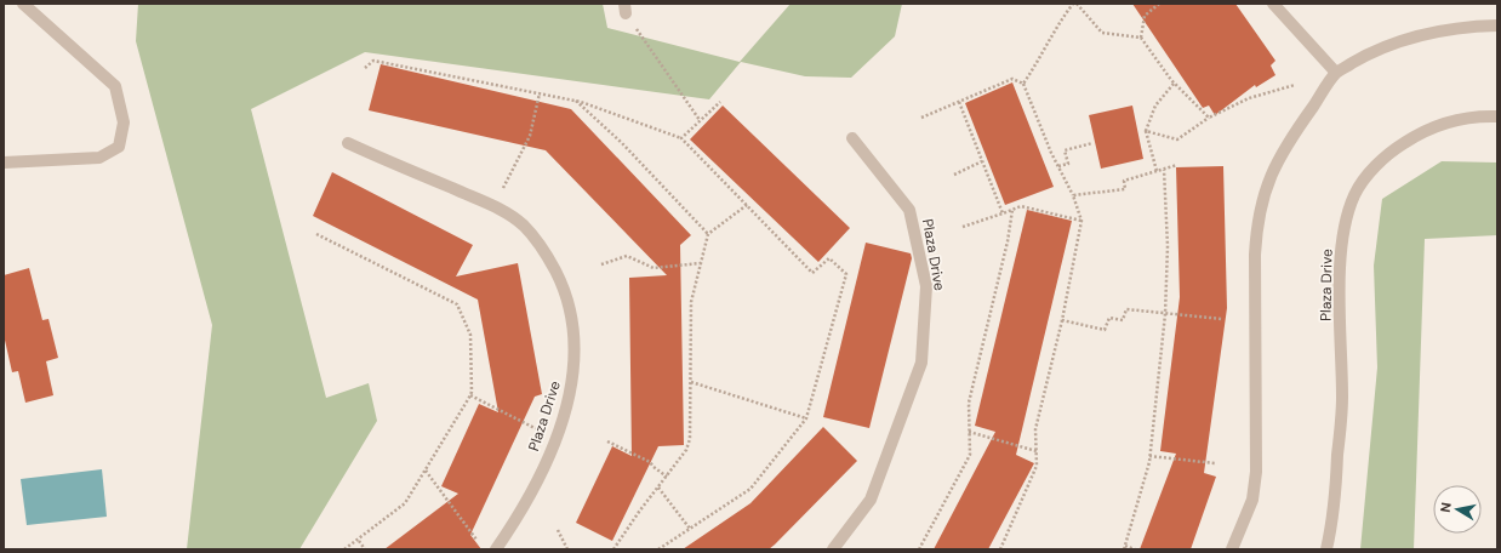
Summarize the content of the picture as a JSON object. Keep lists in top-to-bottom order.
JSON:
{
  "streets": {
    "street": ["Plaza Drive"]
  },
  "north": "left"
}
